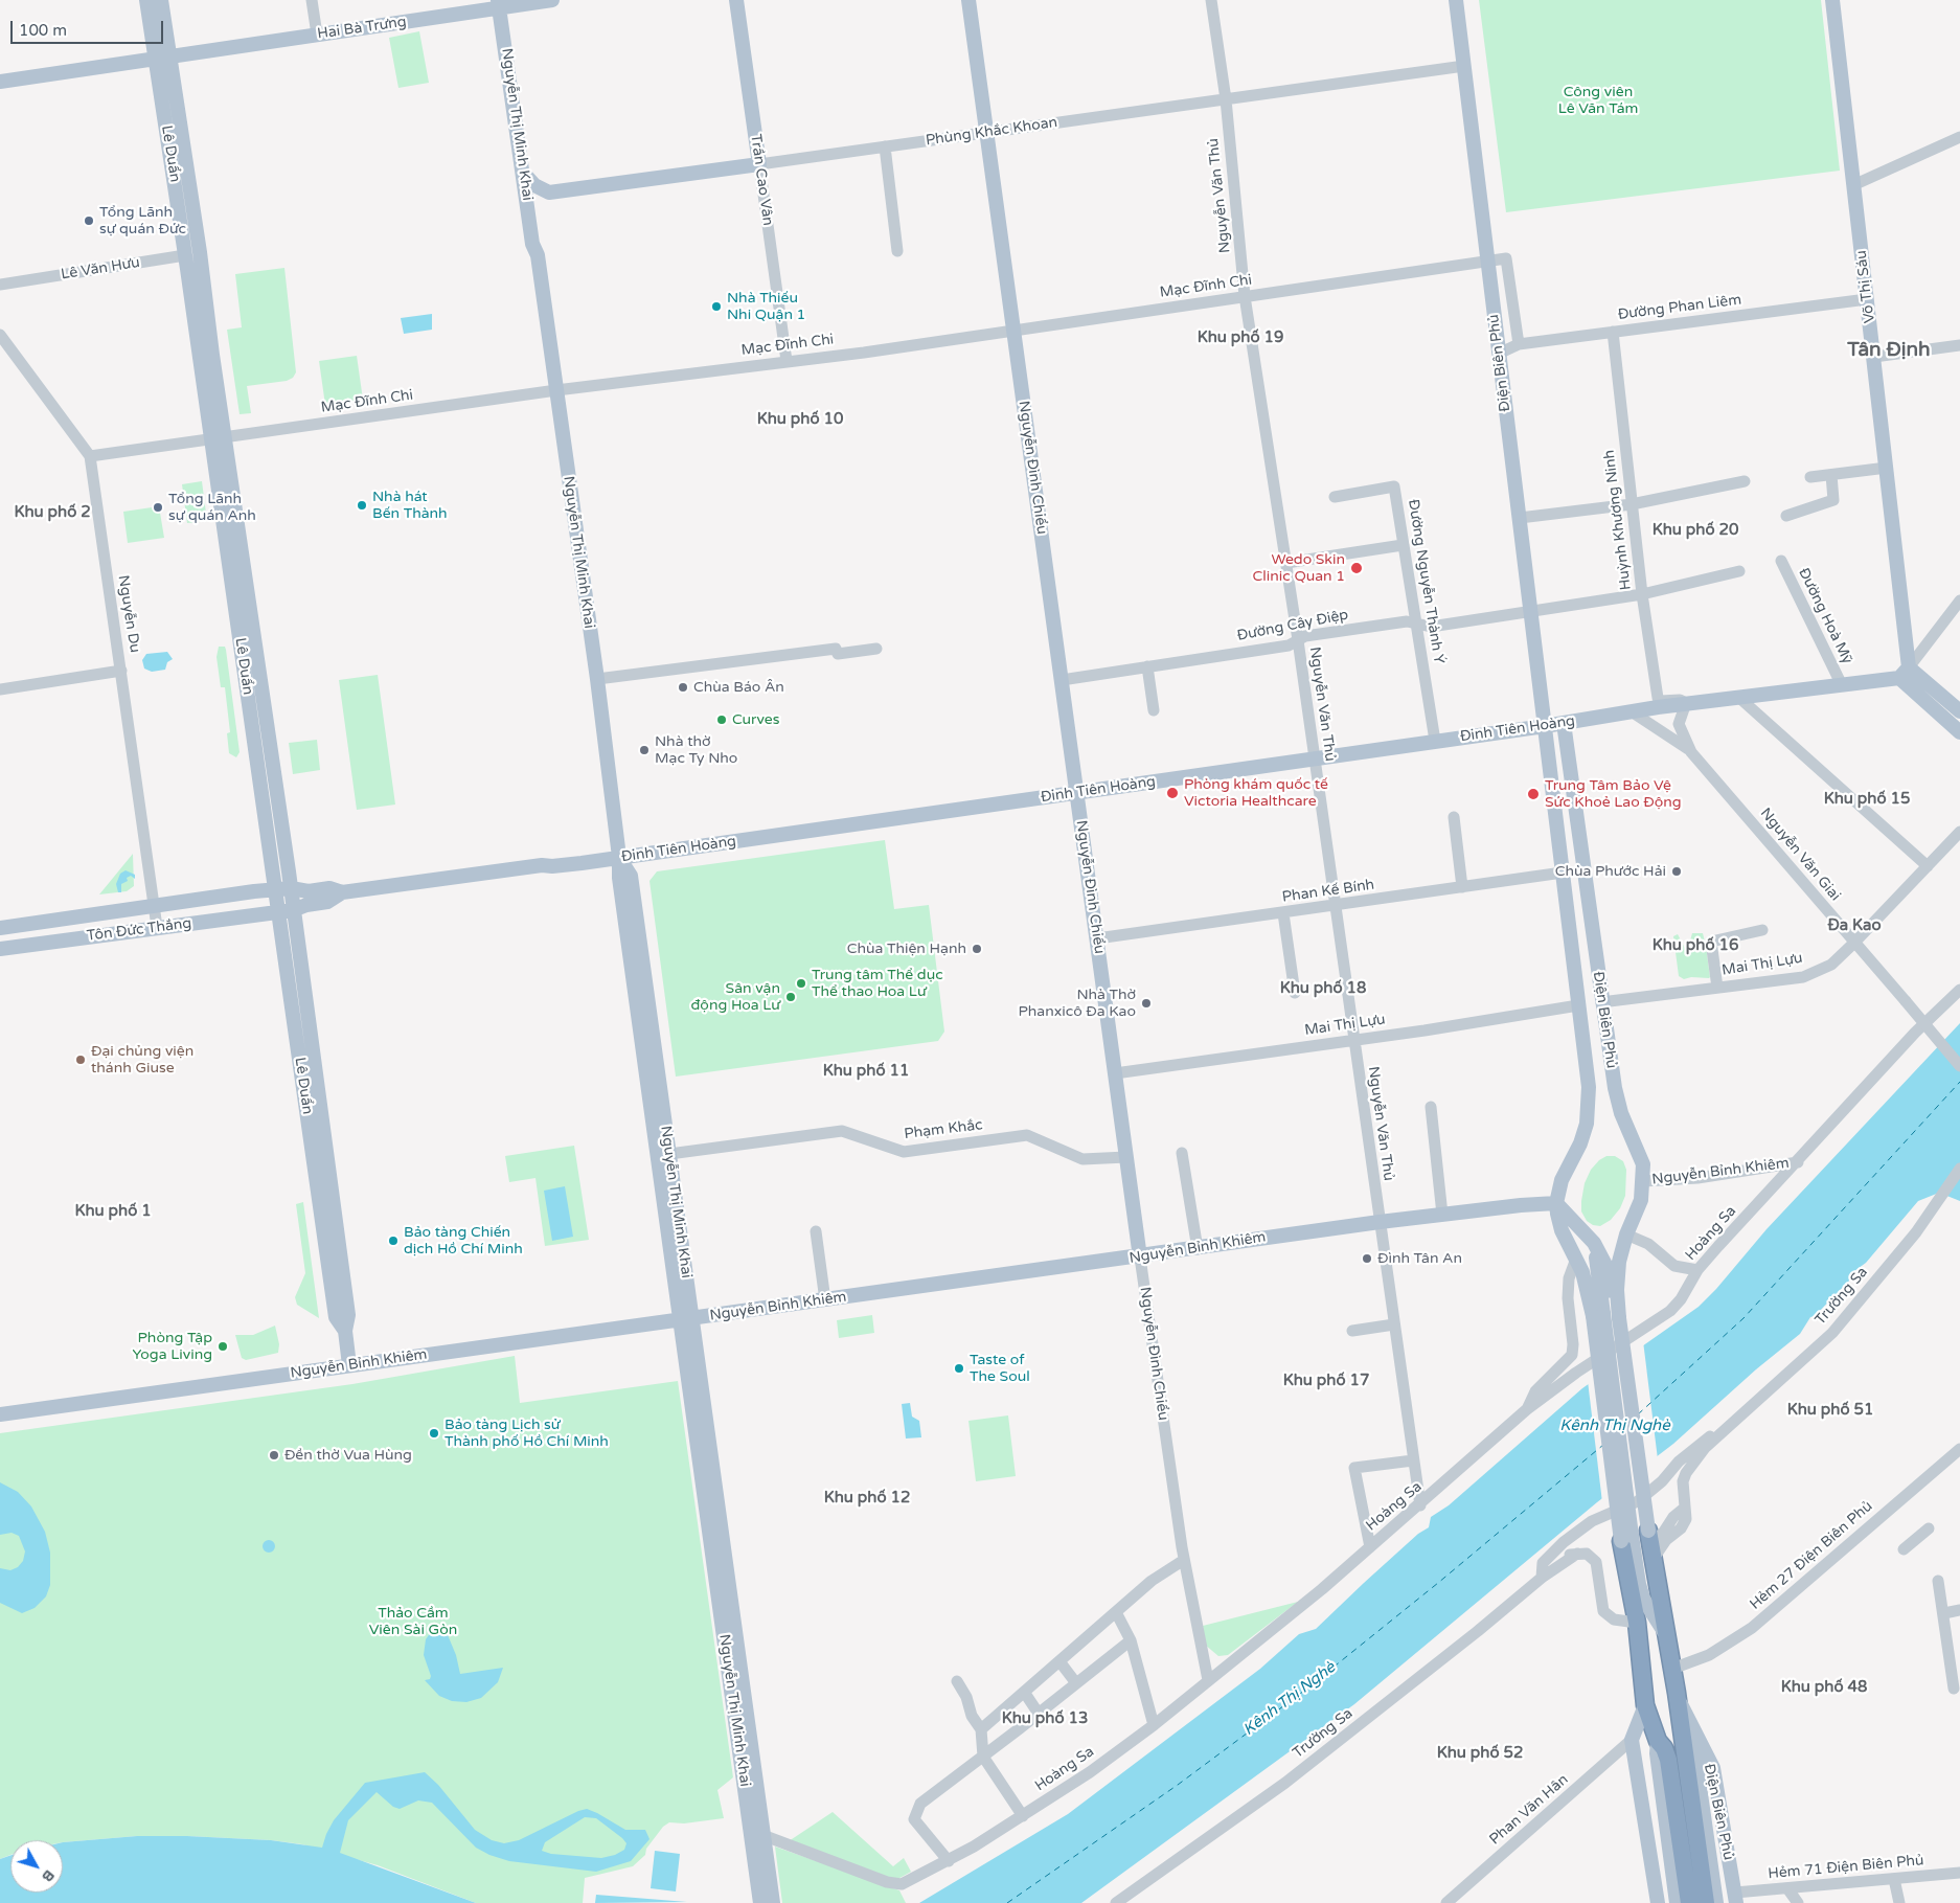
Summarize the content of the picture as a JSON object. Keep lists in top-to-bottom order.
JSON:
{
  "streets": {
    "highway": ["Điện Biên Phủ"],
    "main road": [
      "Hai Bà Trưng",
      "Nguyễn Thị Minh Khai",
      "Phùng Khắc Khoan",
      "Lê Duẩn",
      "Trần Cao Vân",
      "Võ Thị Sáu",
      "Nguyễn Đình Chiểu",
      "Đinh Tiên Hoàng",
      "Tôn Đức Thắng",
      "Ðiện Biên Phủ",
      "Nguyễn Bỉnh Khiêm"
    ],
    "street": [
      "Nguyễn Văn Thủ",
      "Lê Văn Hưu",
      "Mạc Đĩnh Chi",
      "Đường Phan Liêm",
      "Huỳnh Khương Ninh",
      "Đường Nguyễn Thành Ý",
      "Nguyễn Du",
      "Đường Hoà Mỹ",
      "Đường Cây Điệp",
      "Nguyễn Văn Giai",
      "Phan Kế Bính",
      "Mai Thị Lựu",
      "Phạm Khắc",
      "Hoàng Sa",
      "Trường Sa",
      "Hẻm 27 Điện Biên Phủ",
      "Phan Văn Hân",
      "Hẻm 71 Điện Biên Phủ"
    ]
  },
  "crossings": [
    ["Hai Bà Trưng", "Nguyễn Thị Minh Khai"],
    ["Hai Bà Trưng", "Lê Duẩn"],
    ["Nguyễn Thị Minh Khai", "Phùng Khắc Khoan"],
    ["Nguyễn Thị Minh Khai", "Mạc Đĩnh Chi"],
    ["Nguyễn Thị Minh Khai", "Đinh Tiên Hoàng"],
    ["Nguyễn Thị Minh Khai", "Phạm Khắc"],
    ["Nguyễn Thị Minh Khai", "Nguyễn Bỉnh Khiêm"],
    ["Nguyễn Thị Minh Khai", "Hoàng Sa"],
    ["Phùng Khắc Khoan", "Trần Cao Vân"],
    ["Phùng Khắc Khoan", "Nguyễn Văn Thủ"],
    ["Phùng Khắc Khoan", "Điện Biên Phủ"],
    ["Phùng Khắc Khoan", "Nguyễn Đình Chiểu"],
    ["Lê Duẩn", "Lê Văn Hưu"],
    ["Lê Duẩn", "Mạc Đĩnh Chi"],
    ["Lê Duẩn", "Đinh Tiên Hoàng"],
    ["Lê Duẩn", "Tôn Đức Thắng"],
    ["Lê Duẩn", "Nguyễn Bỉnh Khiêm"],
    ["Trần Cao Vân", "Mạc Đĩnh Chi"],
    ["Nguyễn Văn Thủ", "Mạc Đĩnh Chi"],
    ["Nguyễn Văn Thủ", "Đường Cây Điệp"],
    ["Nguyễn Văn Thủ", "Đinh Tiên Hoàng"],
    ["Nguyễn Văn Thủ", "Phan Kế Bính"],
    ["Nguyễn Văn Thủ", "Mai Thị Lựu"],
    ["Nguyễn Văn Thủ", "Nguyễn Bỉnh Khiêm"],
    ["Nguyễn Văn Thủ", "Hoàng Sa"],
    ["Mạc Đĩnh Chi", "Điện Biên Phủ"],
    ["Mạc Đĩnh Chi", "Nguyễn Đình Chiểu"],
    ["Mạc Đĩnh Chi", "Nguyễn Du"],
    ["Võ Thị Sáu", "Đường Phan Liêm"],
    ["Võ Thị Sáu", "Đinh Tiên Hoàng"],
    ["Đường Phan Liêm", "Điện Biên Phủ"],
    ["Đường Phan Liêm", "Huỳnh Khương Ninh"],
    ["Điện Biên Phủ", "Đường Cây Điệp"],
    ["Điện Biên Phủ", "Đinh Tiên Hoàng"],
    ["Điện Biên Phủ", "Ðiện Biên Phủ"],
    ["Điện Biên Phủ", "Hẻm 27 Điện Biên Phủ"],
    ["Điện Biên Phủ", "Hẻm 71 Điện Biên Phủ"],
    ["Nguyễn Đình Chiểu", "Đường Cây Điệp"],
    ["Nguyễn Đình Chiểu", "Đinh Tiên Hoàng"],
    ["Nguyễn Đình Chiểu", "Phan Kế Bính"],
    ["Nguyễn Đình Chiểu", "Mai Thị Lựu"],
    ["Nguyễn Đình Chiểu", "Phạm Khắc"],
    ["Nguyễn Đình Chiểu", "Nguyễn Bỉnh Khiêm"],
    ["Nguyễn Đình Chiểu", "Hoàng Sa"],
    ["Huỳnh Khương Ninh", "Đường Cây Điệp"],
    ["Huỳnh Khương Ninh", "Đinh Tiên Hoàng"],
    ["Đường Nguyễn Thành Ý", "Đường Cây Điệp"],
    ["Đường Nguyễn Thành Ý", "Đinh Tiên Hoàng"],
    ["Nguyễn Du", "Tôn Đức Thắng"],
    ["Đường Hoà Mỹ", "Đinh Tiên Hoàng"],
    ["Đinh Tiên Hoàng", "Nguyễn Văn Giai"],
    ["Đinh Tiên Hoàng", "Tôn Đức Thắng"],
    ["Đinh Tiên Hoàng", "Ðiện Biên Phủ"],
    ["Nguyễn Văn Giai", "Mai Thị Lựu"],
    ["Phan Kế Bính", "Ðiện Biên Phủ"],
    ["Mai Thị Lựu", "Ðiện Biên Phủ"],
    ["Ðiện Biên Phủ", "Nguyễn Bỉnh Khiêm"],
    ["Nguyễn Bỉnh Khiêm", "Hoàng Sa"]
  ],
  "districts": [
    "Khu phố 19",
    "Tân Định",
    "Khu phố 10",
    "Khu phố 2",
    "Khu phố 20",
    "Khu phố 15",
    "Đa Kao",
    "Khu phố 16",
    "Khu phố 18",
    "Khu phố 11",
    "Khu phố 1",
    "Khu phố 17",
    "Khu phố 51",
    "Khu phố 12",
    "Khu phố 48",
    "Khu phố 13",
    "Khu phố 52"
  ],
  "water": ["Kênh Thị Nghè"],
  "parks": ["Công viên Lê Văn Tám", "Thảo Cầm Viên Sài Gòn"],
  "places": [
    "Tổng Lãnh sự quán Đức",
    "Nhà Thiếu Nhi Quận 1",
    "Nhà hát Bến Thành",
    "Tổng Lãnh sự quán Anh",
    "Wedo Skin Clinic Quan 1",
    "Chùa Báo Ân",
    "Curves",
    "Nhà thờ Mạc Ty Nho",
    "Phòng khám quốc tế Victoria Healthcare",
    "Trung Tâm Bảo Vệ Sức Khoẻ Lao Động",
    "Chùa Phước Hải",
    "Chùa Thiện Hạnh",
    "Trung tâm Thể dục Thể thao Hoa Lư",
    "Sân vận động Hoa Lư",
    "Nhà Thờ Phanxicô Đa Kao",
    "Đại chủng viện thánh Giuse",
    "Bảo tàng Chiến dịch Hồ Chí Minh",
    "Đình Tân An",
    "Phòng Tập Yoga Living",
    "Taste of The Soul",
    "Bảo tàng Lịch sử Thành phố Hồ Chí Minh",
    "Đền thờ Vua Hùng"
  ],
  "scale_bar": "100 m",
  "north": "bottom right"
}
